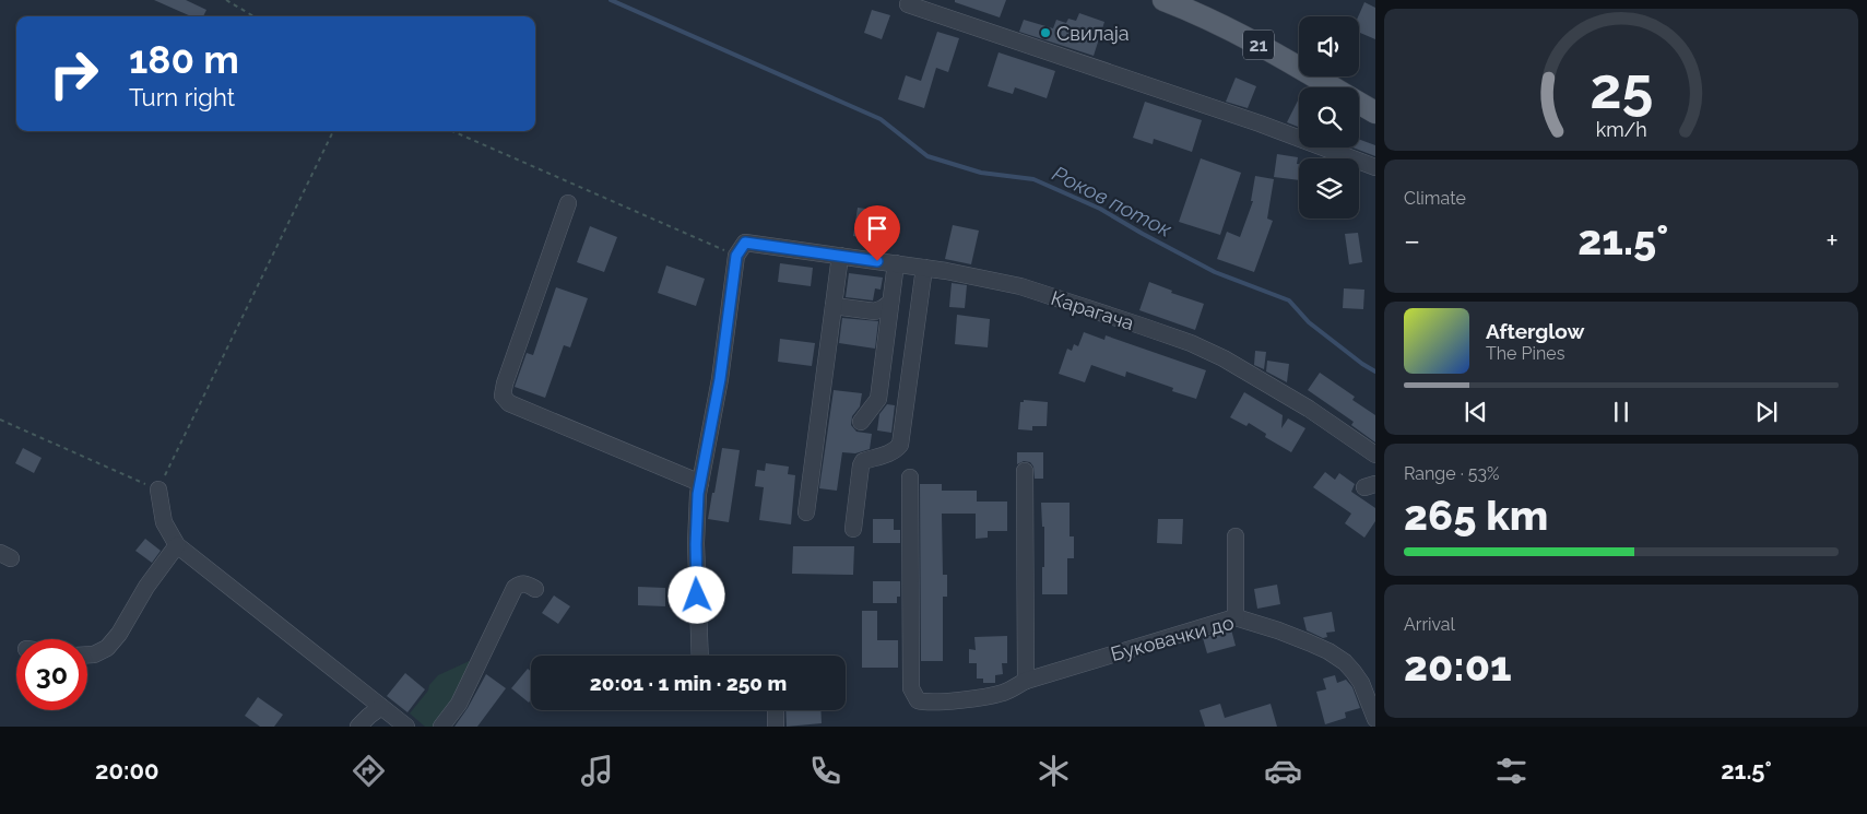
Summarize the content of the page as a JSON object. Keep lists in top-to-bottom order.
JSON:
{
  "streets": {
    "main road": ["21"],
    "street": ["Карагача", "Буковачки до"]
  },
  "water": ["Роков поток"],
  "places": ["Свилаја"],
  "page": {
    "turn": ["180 m", "Turn right"],
    "tile": [
      "Climate",
      ["Range · 53%", "265 km"],
      ["Arrival", "20:01"]
    ],
    "heat": ["−", "21.5°", "+"],
    "song": ["Afterglow", "The Pines"],
    "limit": "30",
    "trip": "20:01 · 1 min · 250 m",
    "tabs": ["20:00", "21.5°"],
    "gauge": ["25", "km/h"]
  }
}
